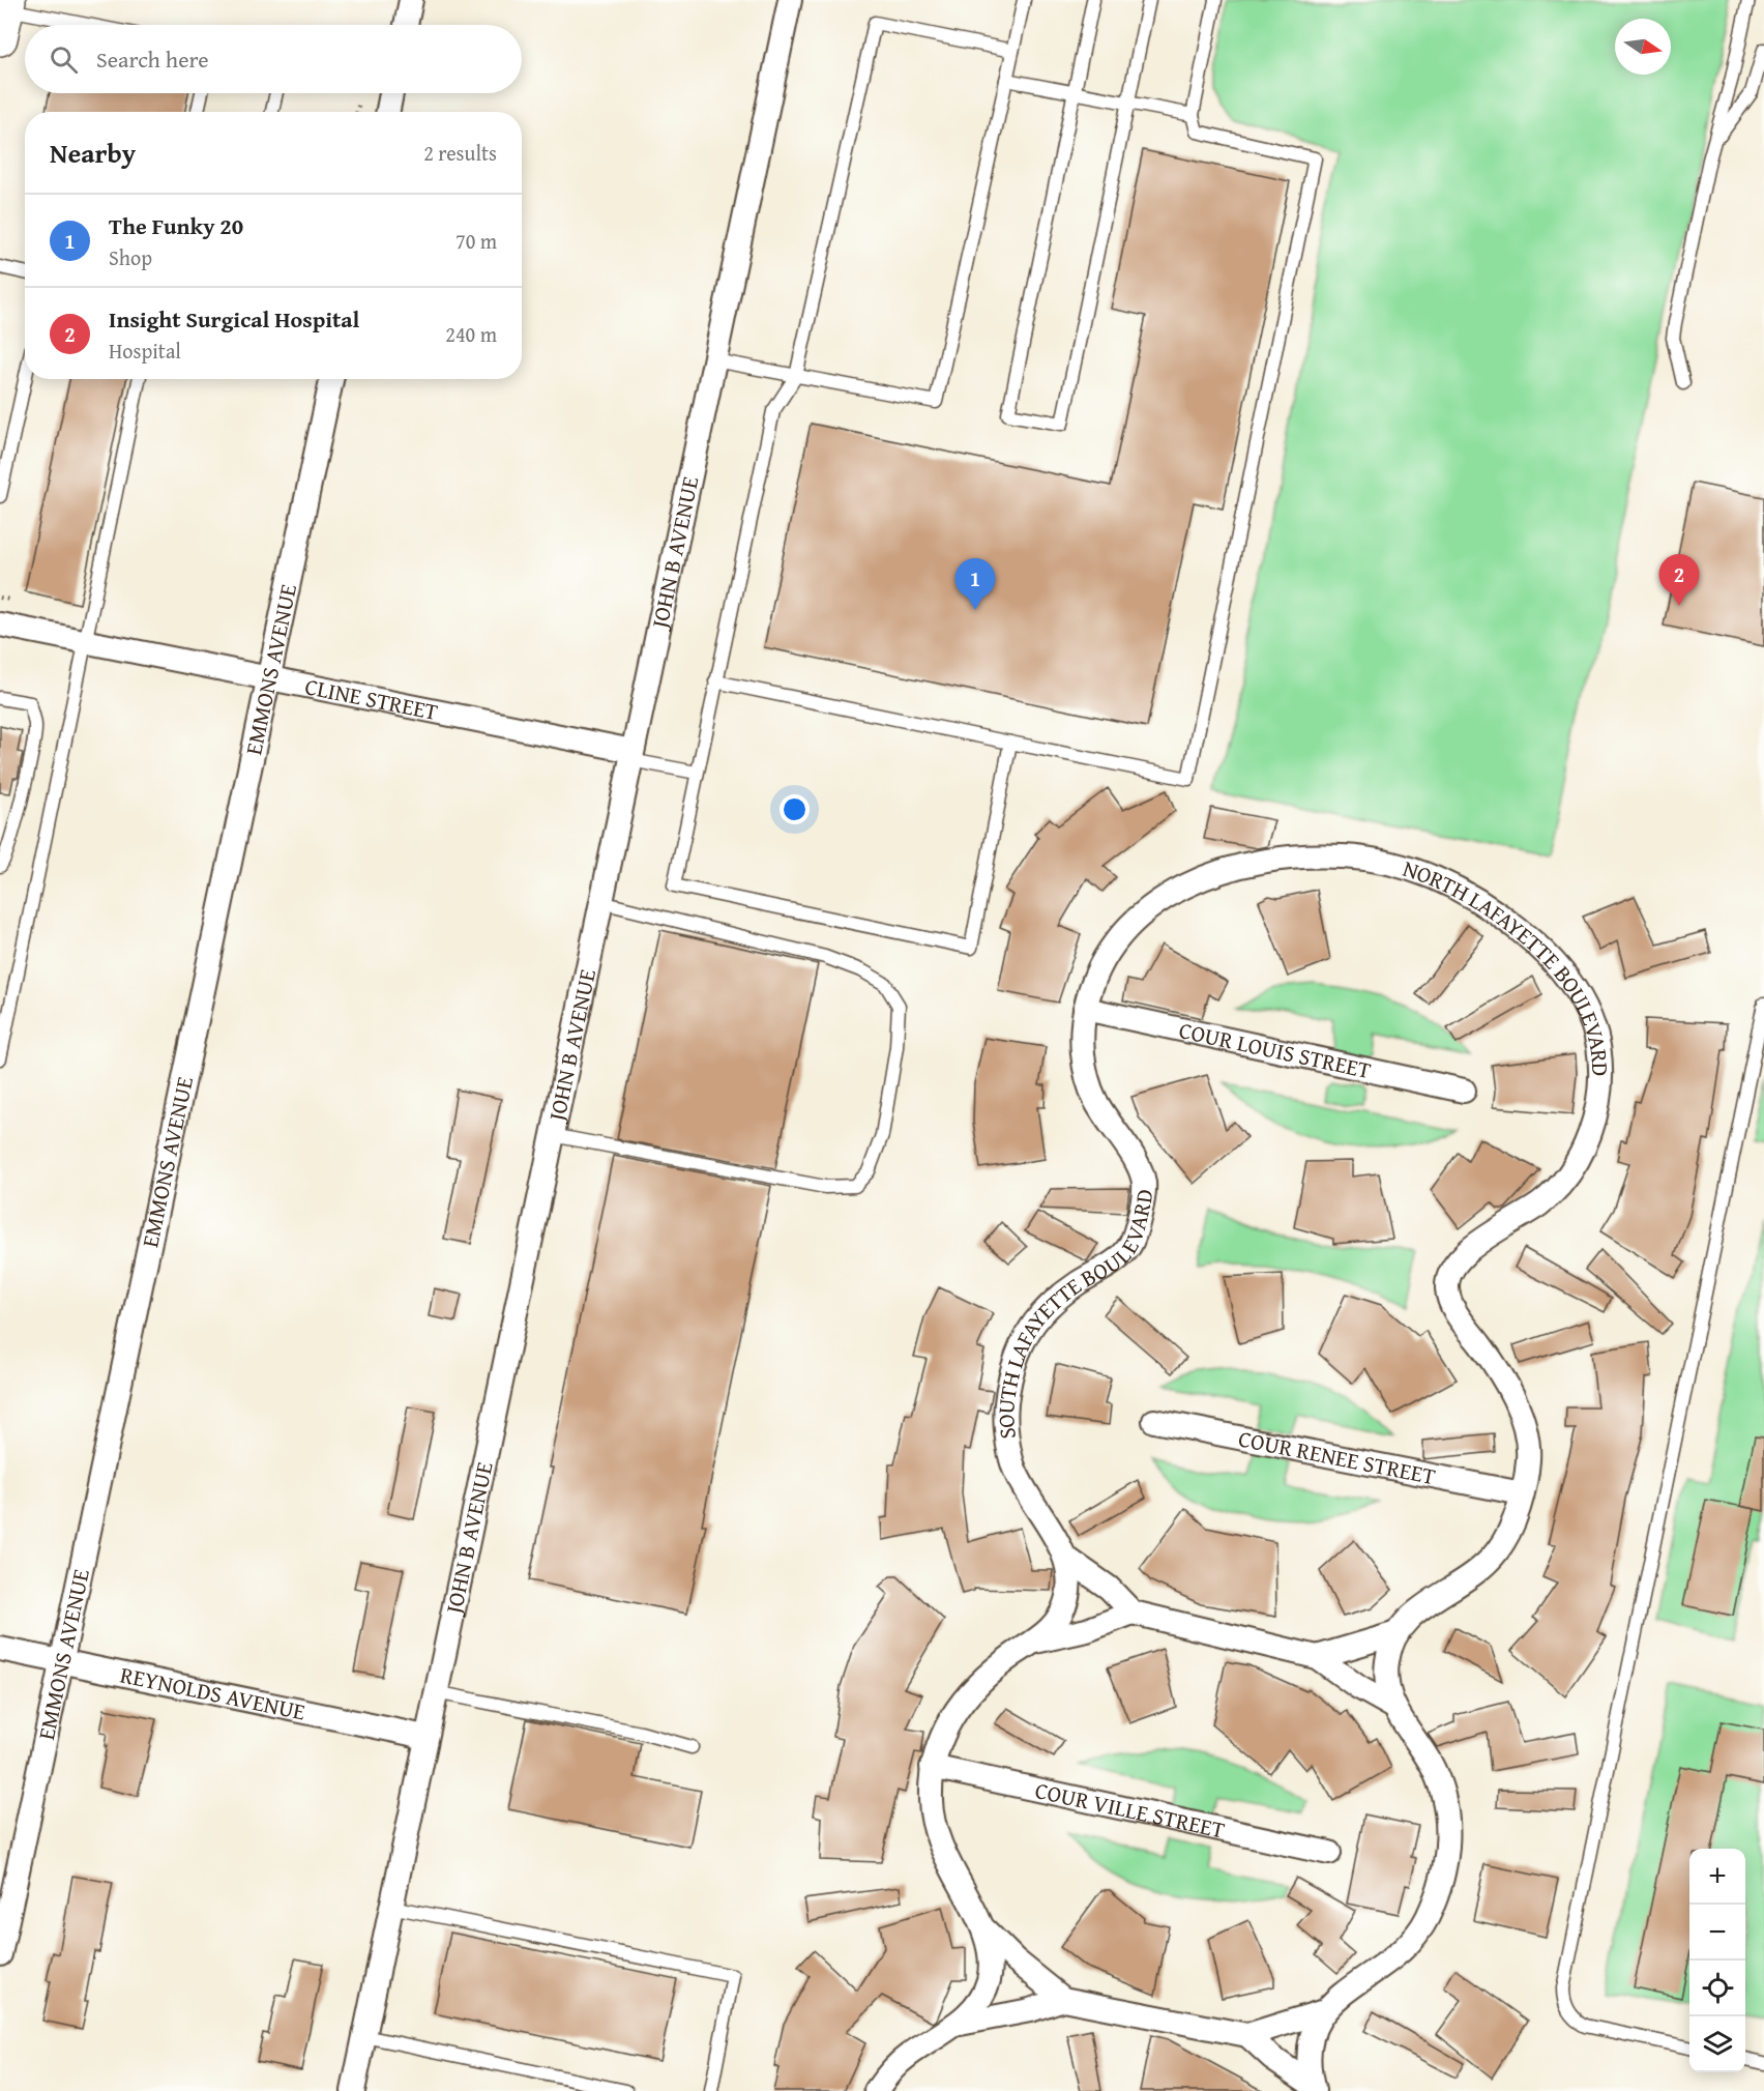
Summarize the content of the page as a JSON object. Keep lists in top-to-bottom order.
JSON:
{
  "streets": {
    "street": [
      "JOHN B AVENUE",
      "EMMONS AVENUE",
      "CLINE STREET",
      "NORTH LAFAYETTE BOULEVARD",
      "COUR LOUIS STREET",
      "SOUTH LAFAYETTE BOULEVARD",
      "COUR RENEE STREET",
      "REYNOLDS AVENUE",
      "COUR VILLE STREET"
    ]
  },
  "crossings": [
    ["JOHN B AVENUE", "CLINE STREET"],
    ["JOHN B AVENUE", "REYNOLDS AVENUE"],
    ["EMMONS AVENUE", "CLINE STREET"],
    ["EMMONS AVENUE", "REYNOLDS AVENUE"],
    ["NORTH LAFAYETTE BOULEVARD", "SOUTH LAFAYETTE BOULEVARD"],
    ["NORTH LAFAYETTE BOULEVARD", "COUR RENEE STREET"],
    ["COUR LOUIS STREET", "SOUTH LAFAYETTE BOULEVARD"]
  ],
  "north": "right",
  "page": {
    "search": "Search here",
    "heading": ["Nearby", "2 results"],
    "list": [
      {
        "mark": "1",
        "name": "The Funky 20",
        "note": "Shop",
        "value": "70 m"
      },
      {
        "mark": "2",
        "name": "Insight Surgical Hospital",
        "note": "Hospital",
        "value": "240 m"
      }
    ],
    "pins": ["2", "1"],
    "map_buttons": ["+", "−"]
  }
}
